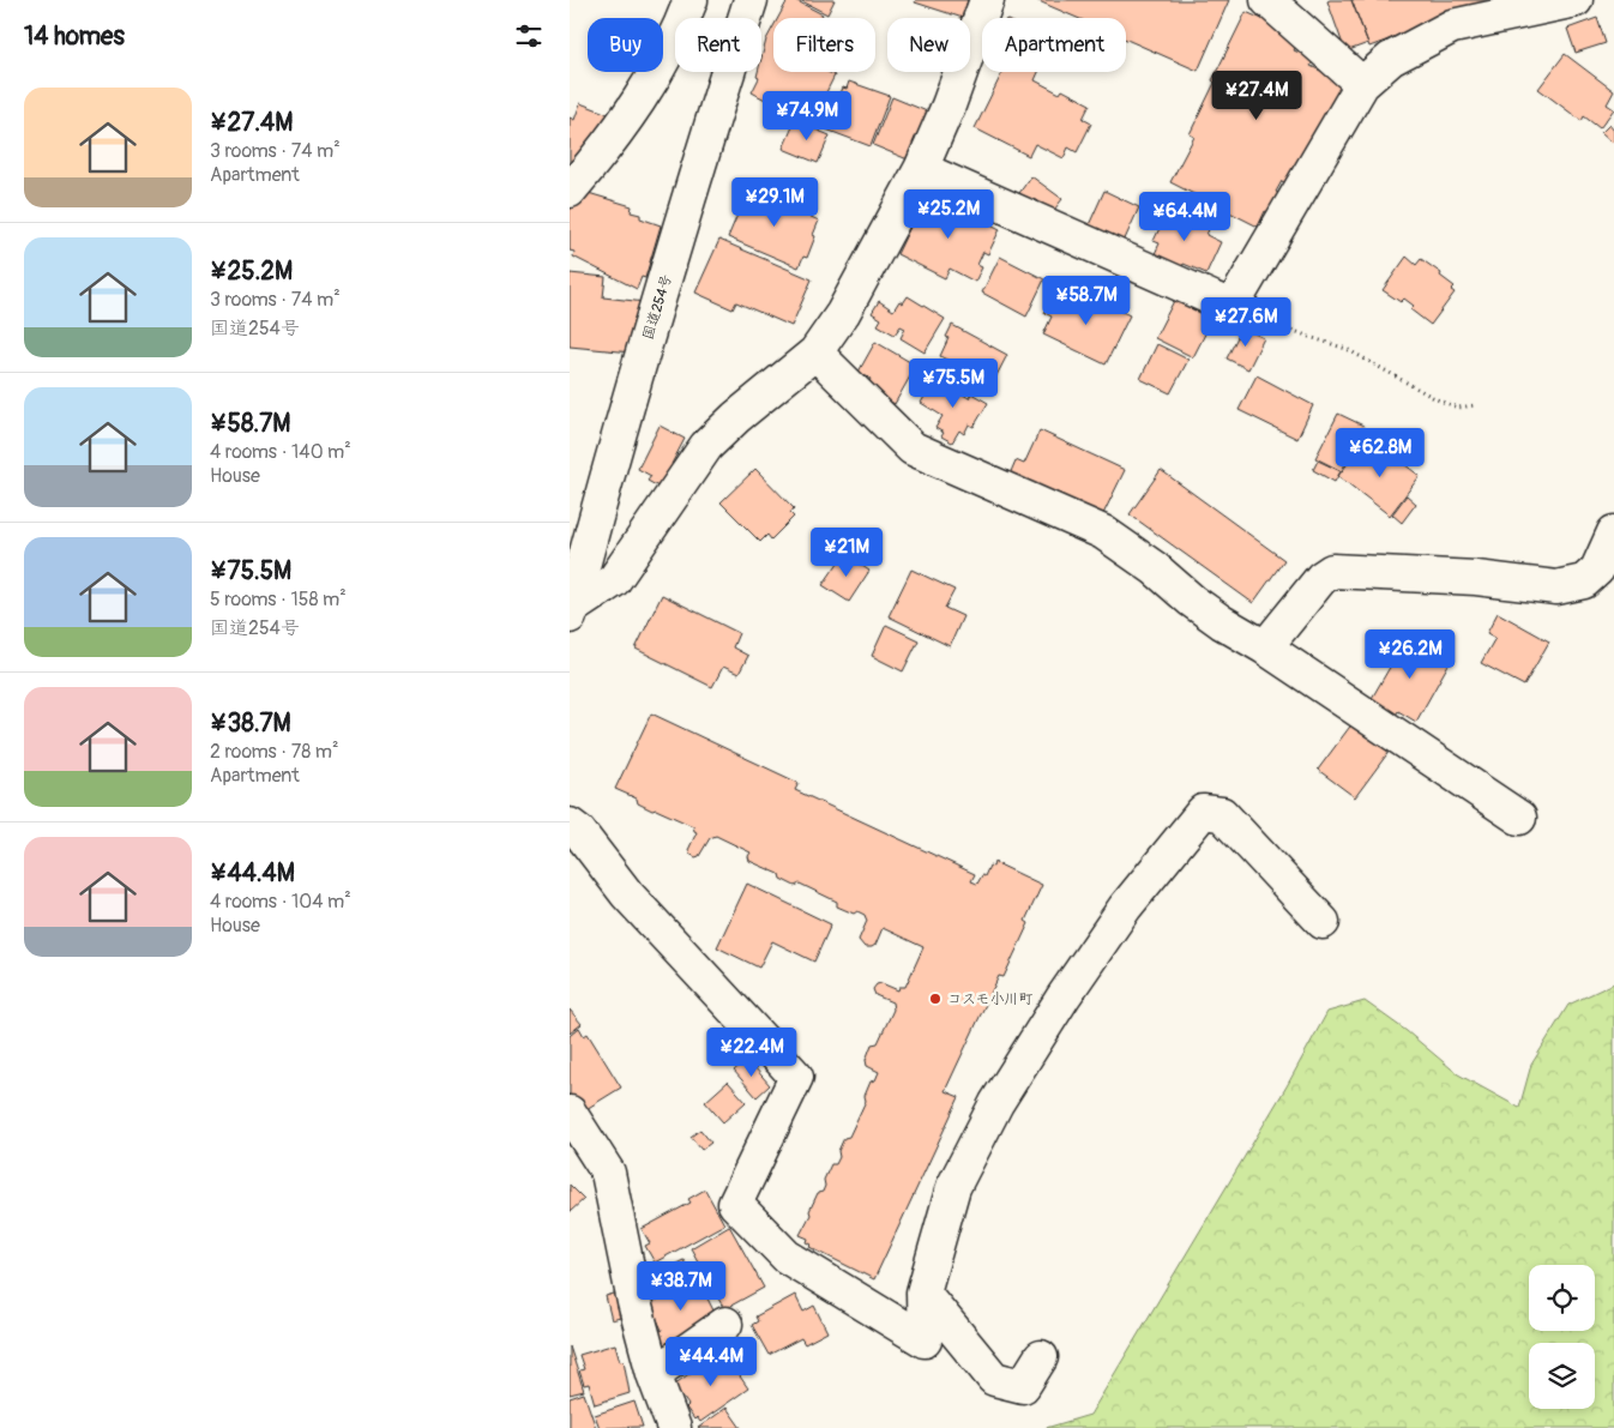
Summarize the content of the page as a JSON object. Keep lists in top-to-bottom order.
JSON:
{
  "streets": {
    "main road": ["国道254号"]
  },
  "places": ["コスモ小川町"],
  "page": {
    "heading": "14 homes",
    "chip": [
      "Buy",
      "Rent",
      "Filters",
      "New",
      "Apartment"
    ],
    "price": [
      "¥27.4M",
      "¥74.9M",
      "¥29.1M",
      "¥25.2M",
      "¥64.4M",
      "¥58.7M",
      "¥27.6M",
      "¥75.5M",
      "¥62.8M",
      "¥21M",
      "¥26.2M",
      "¥22.4M",
      "¥38.7M",
      "¥44.4M"
    ],
    "list": [
      {
        "name": "¥27.4M",
        "note": "3 rooms · 74 m² · Apartment"
      },
      {
        "name": "¥25.2M",
        "note": "3 rooms · 74 m² · 国道254号"
      },
      {
        "name": "¥58.7M",
        "note": "4 rooms · 140 m² · House"
      },
      {
        "name": "¥75.5M",
        "note": "5 rooms · 158 m² · 国道254号"
      },
      {
        "name": "¥38.7M",
        "note": "2 rooms · 78 m² · Apartment"
      },
      {
        "name": "¥44.4M",
        "note": "4 rooms · 104 m² · House"
      }
    ]
  }
}
